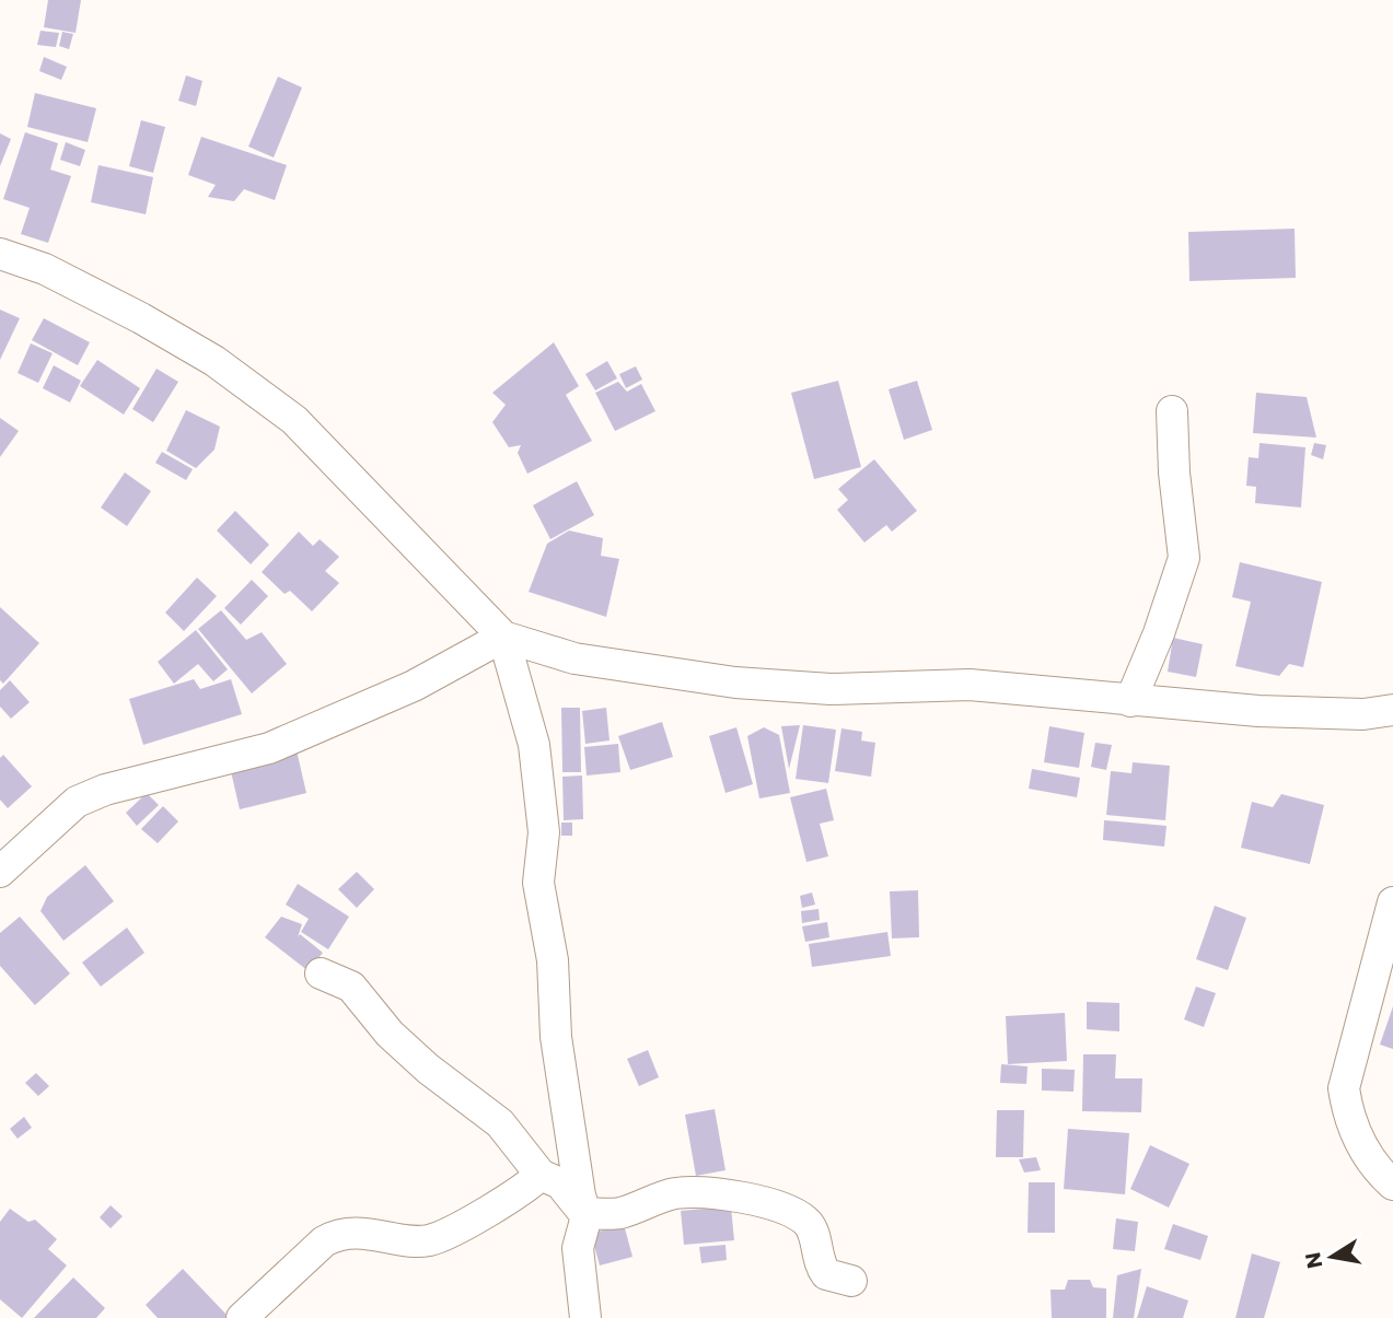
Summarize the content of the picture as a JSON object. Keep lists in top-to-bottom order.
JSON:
{
  "north": "left"
}
